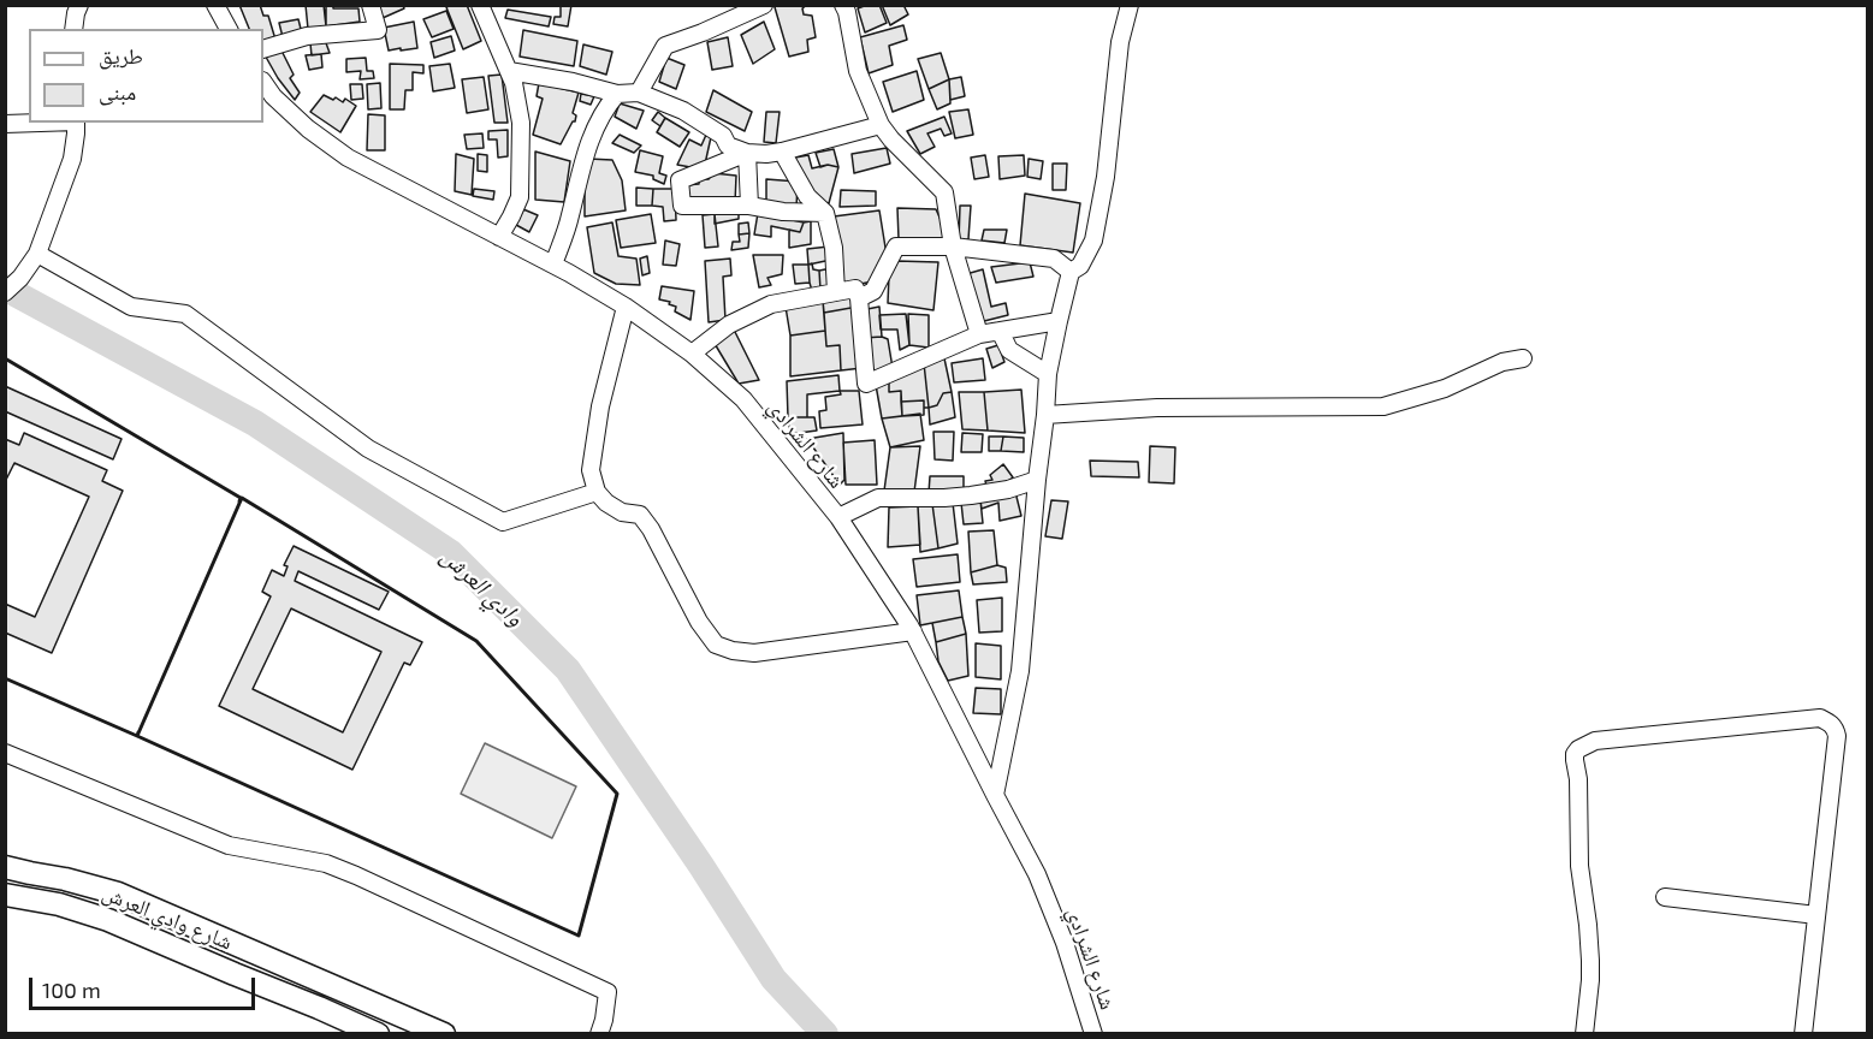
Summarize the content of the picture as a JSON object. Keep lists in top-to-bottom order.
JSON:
{
  "streets": {
    "main road": ["شارع وادي العرش"],
    "street": ["شارع الشرادي"]
  },
  "water": ["وادي العرش"],
  "legend": ["طريق", "مبنى"],
  "scale_bar": "100 m"
}
